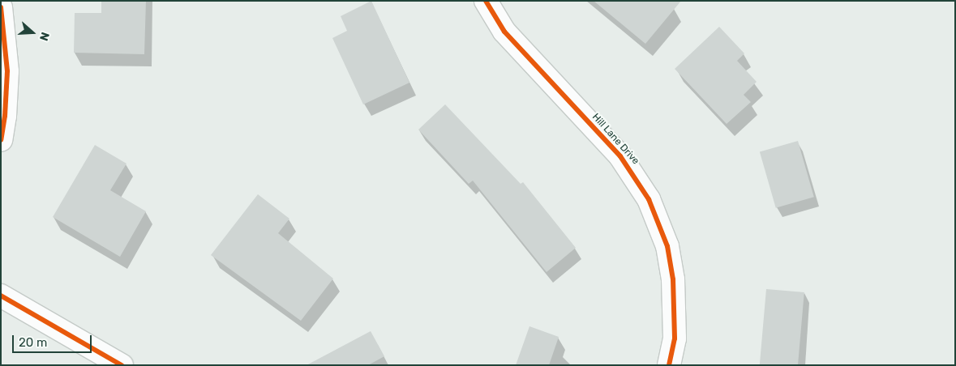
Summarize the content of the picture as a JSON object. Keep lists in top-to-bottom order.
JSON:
{
  "streets": {
    "street": ["Hill Lane Drive"]
  },
  "scale_bar": "20 m",
  "north": "right"
}
